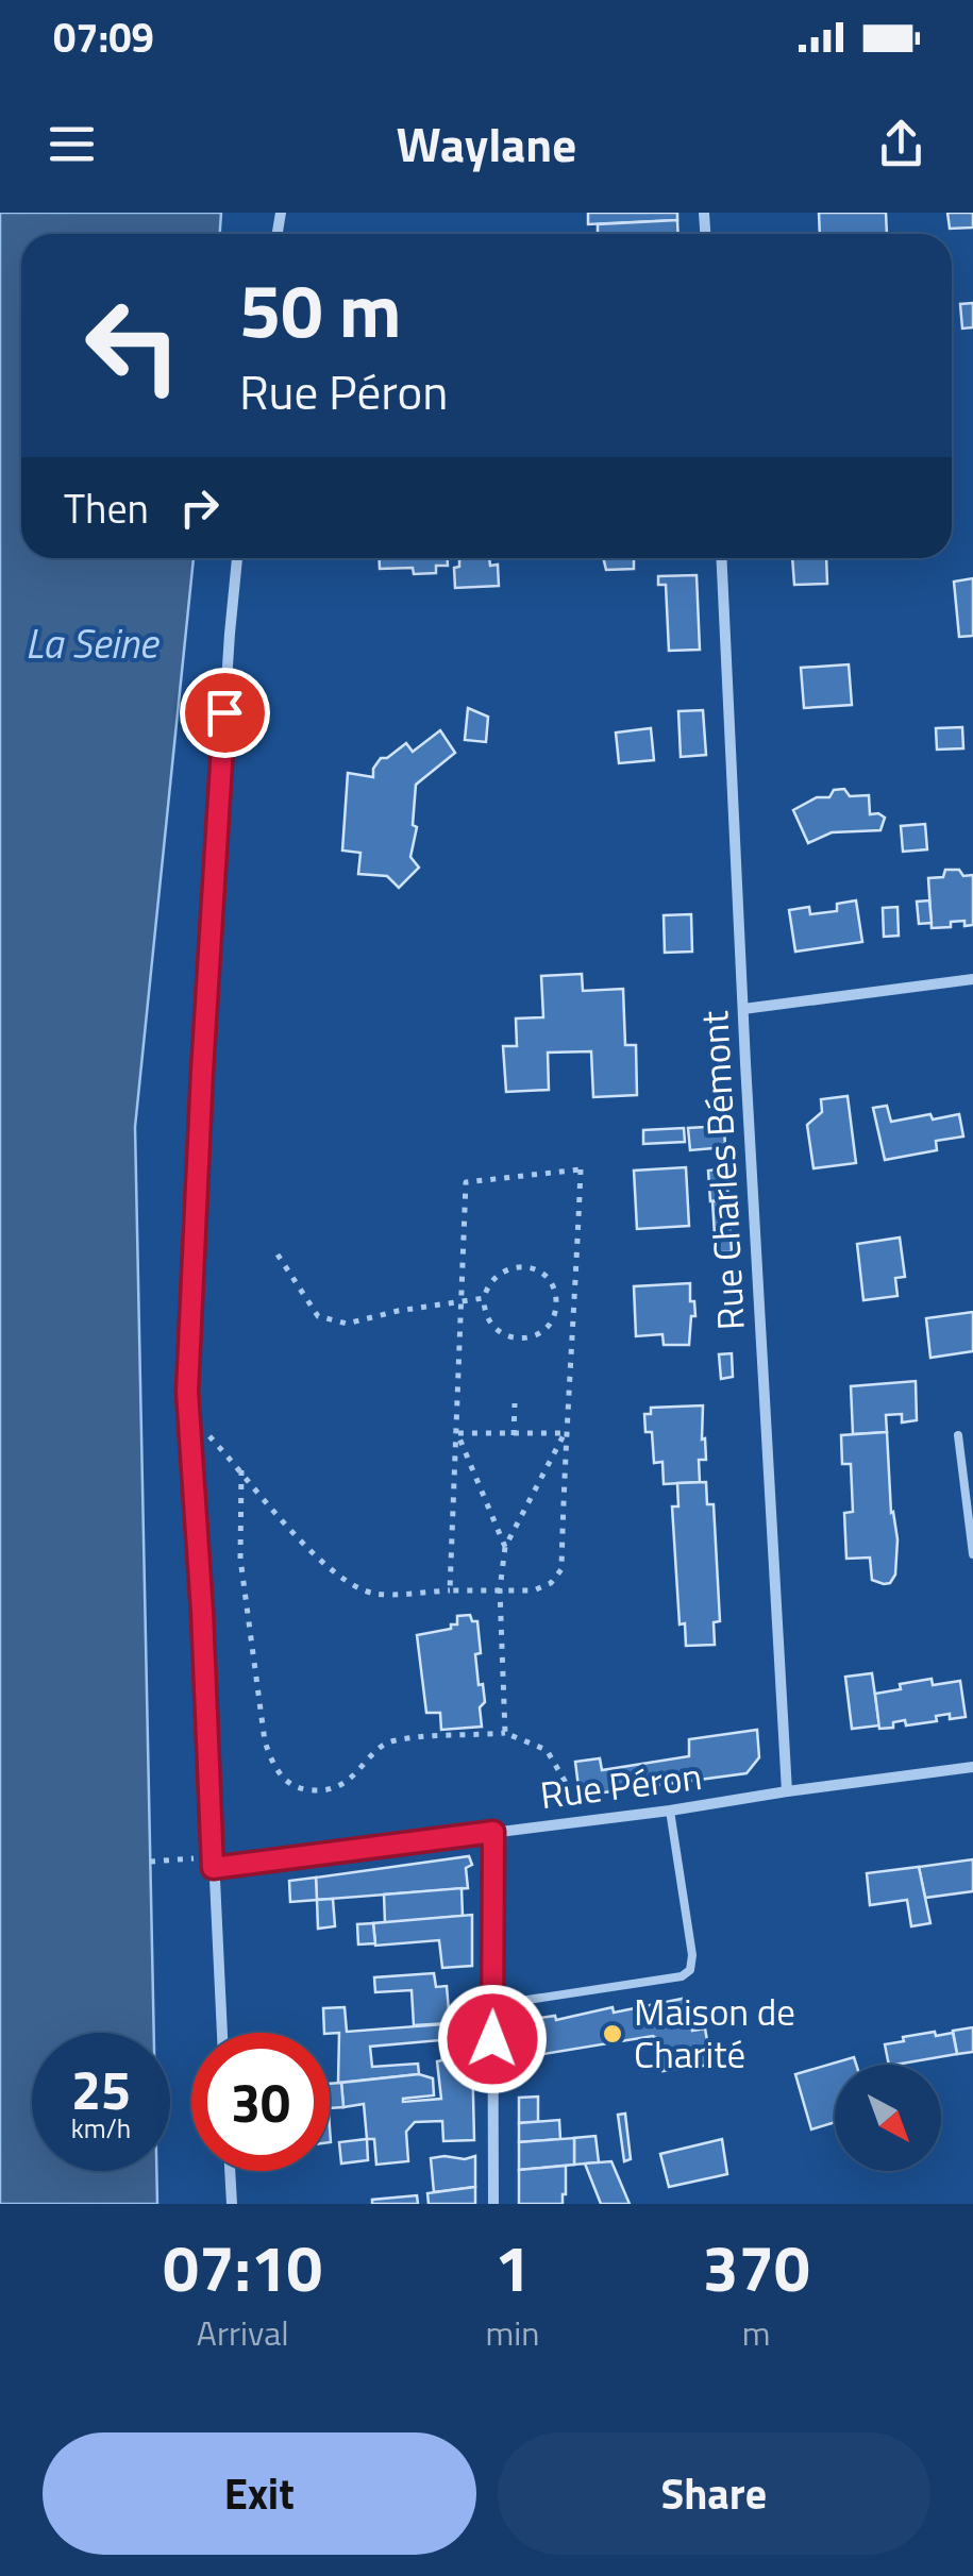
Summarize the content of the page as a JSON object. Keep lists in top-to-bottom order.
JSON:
{
  "streets": {
    "street": ["Rue Charles Bémont", "Rue Péron"]
  },
  "crossings": [
    ["Rue Charles Bémont", "Rue Péron"]
  ],
  "water": ["La Seine"],
  "places": ["Maison de Charité"],
  "north": "bottom right",
  "page": {
    "status": "07:09",
    "header": "Waylane",
    "turn": ["50 m", "Rue Péron"],
    "then": "Then",
    "speed": "25 km/h",
    "limit": "30",
    "eta": [
      "07:10",
      "Arrival",
      "1",
      "min",
      "370",
      "m"
    ],
    "buttons": ["Exit", "Share"]
  }
}
